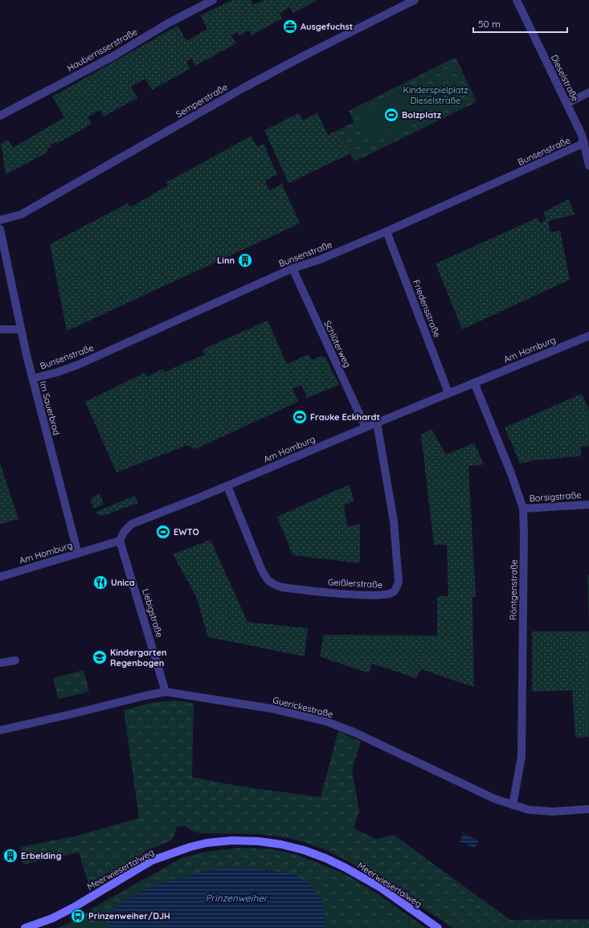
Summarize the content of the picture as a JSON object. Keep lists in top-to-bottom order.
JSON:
{
  "streets": {
    "main road": ["Meerwiesertalweg"],
    "street": [
      "Hauberrisserstraße",
      "Dieselstraße",
      "Semperstraße",
      "Bunsenstraße",
      "Friedensstraße",
      "Schlüterweg",
      "Am Homburg",
      "Im Sauerbrod",
      "Borsigstraße",
      "Geißlerstraße",
      "Röntgenstraße",
      "Liebigstraße",
      "Guerickestraße"
    ]
  },
  "crossings": [
    ["Dieselstraße", "Bunsenstraße"],
    ["Bunsenstraße", "Friedensstraße"],
    ["Bunsenstraße", "Schlüterweg"],
    ["Bunsenstraße", "Im Sauerbrod"],
    ["Friedensstraße", "Am Homburg"],
    ["Schlüterweg", "Am Homburg"],
    ["Am Homburg", "Im Sauerbrod"],
    ["Am Homburg", "Geißlerstraße"],
    ["Am Homburg", "Röntgenstraße"],
    ["Am Homburg", "Liebigstraße"],
    ["Borsigstraße", "Röntgenstraße"],
    ["Röntgenstraße", "Guerickestraße"],
    ["Liebigstraße", "Guerickestraße"]
  ],
  "water": ["Prinzenweiher"],
  "parks": ["Kinderspielplatz Dieselstraße"],
  "places": {
    "office": ["Ausgefuchst"],
    "sports": ["Bolzplatz", "Frauke Eckhardt", "EWTO"],
    "building": ["Linn", "Erbelding"],
    "restaurant": ["Unica"],
    "school or university": ["Kindergarten Regenbogen"],
    "bus stop": ["Prinzenweiher/DJH"]
  },
  "scale_bar": "50 m"
}
